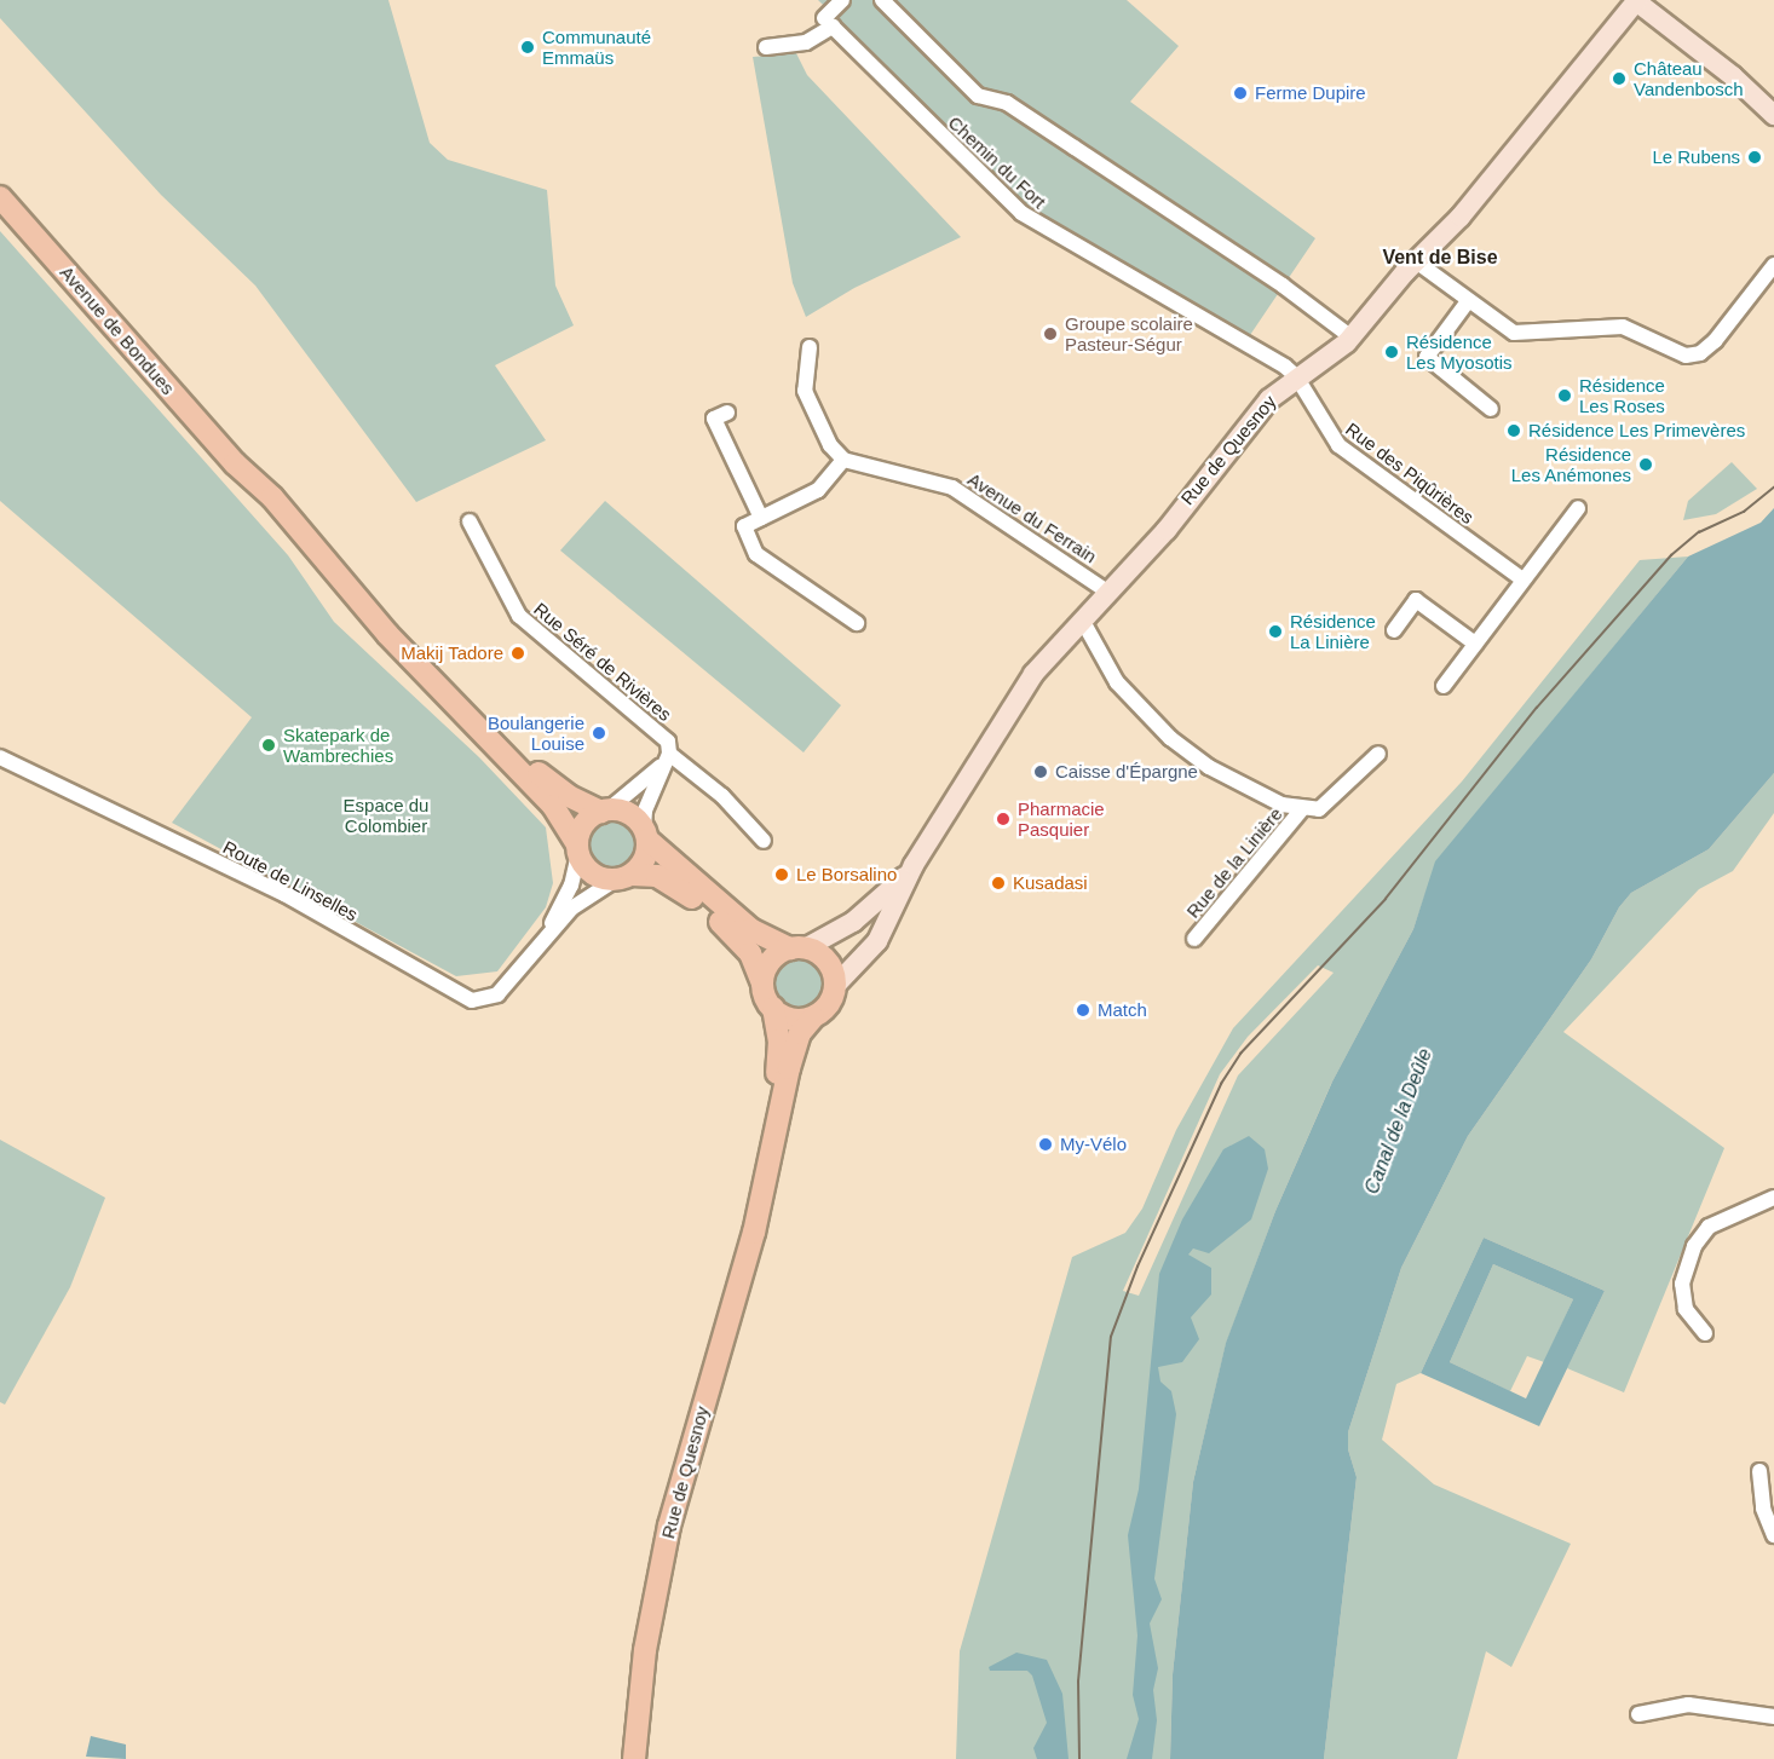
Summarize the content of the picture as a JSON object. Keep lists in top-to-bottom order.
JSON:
{
  "streets": {
    "main road": ["Avenue de Bondues", "Rue de Quesnoy"],
    "street": [
      "Chemin du Fort",
      "Rue des Piqûrières",
      "Avenue du Ferrain",
      "Rue Séré de Rivières",
      "Rue de la Linière",
      "Route de Linselles"
    ]
  },
  "crossings": [
    ["Chemin du Fort", "Rue de Quesnoy"],
    ["Chemin du Fort", "Rue des Piqûrières"],
    ["Avenue de Bondues", "Route de Linselles"],
    ["Rue de Quesnoy", "Rue des Piqûrières"],
    ["Rue de Quesnoy", "Avenue du Ferrain"],
    ["Rue de Quesnoy", "Rue de la Linière"]
  ],
  "districts": ["Vent de Bise"],
  "water": ["Canal de la Deûle"],
  "parks": ["Espace du Colombier"],
  "places": [
    "Communauté Emmaüs",
    "Château Vandenbosch",
    "Ferme Dupire",
    "Le Rubens",
    "Groupe scolaire Pasteur-Ségur",
    "Résidence Les Myosotis",
    "Résidence Les Roses",
    "Résidence Les Primevères",
    "Résidence Les Anémones",
    "Résidence La Linière",
    "Makij Tadore",
    "Boulangerie Louise",
    "Skatepark de Wambrechies",
    "Caisse d'Épargne",
    "Pharmacie Pasquier",
    "Le Borsalino",
    "Kusadasi",
    "Match",
    "My-Vélo"
  ]
}
